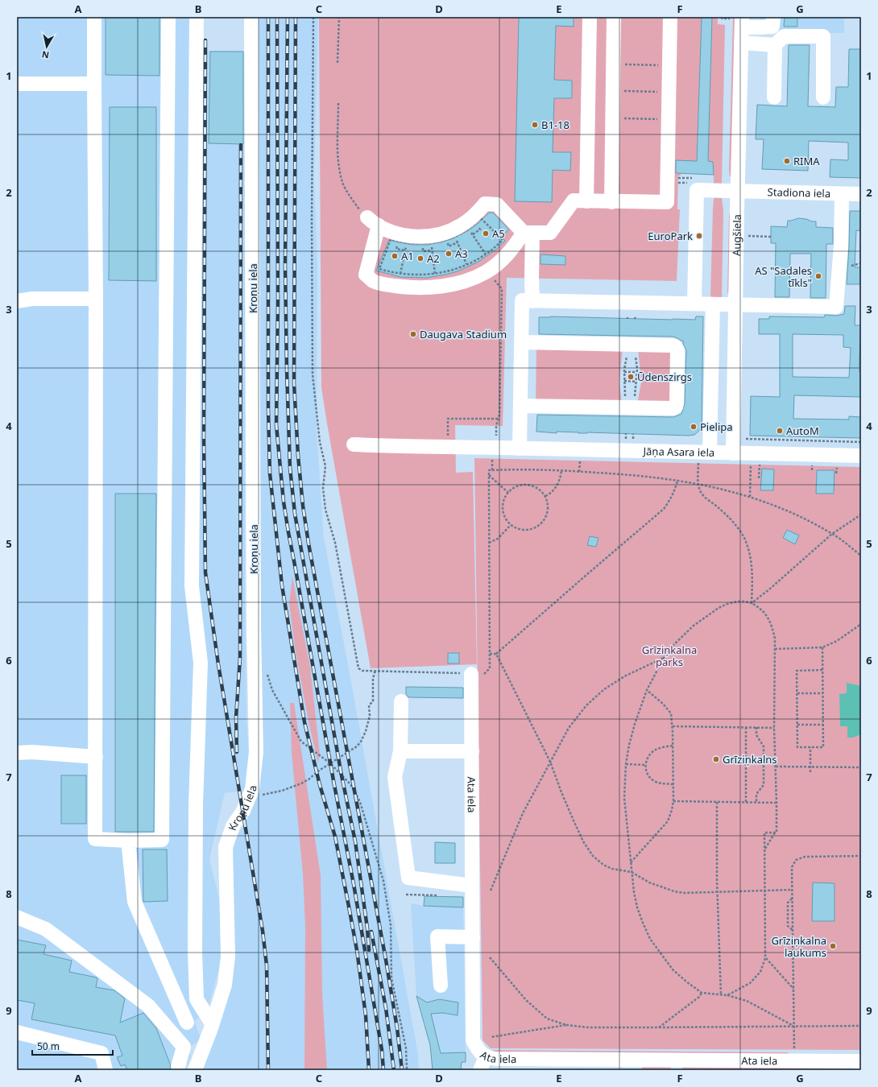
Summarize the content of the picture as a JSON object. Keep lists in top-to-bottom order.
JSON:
{
  "streets": {
    "street": [
      "Stadiona iela",
      "Augšiela",
      "Kroņu iela",
      "Jāņa Asara iela",
      "Ata iela"
    ]
  },
  "crossings": [
    ["Stadiona iela", "Augšiela"],
    ["Augšiela", "Jāņa Asara iela"]
  ],
  "parks": ["Grīziņkalna parks"],
  "places": [
    "B1-18",
    "RIMA",
    "A5",
    "EuroPark",
    "A3",
    "A1",
    "A2",
    "AS \"Sadales tīkls\"",
    "Daugava Stadium",
    "Ūdenszirgs",
    "Pielipa",
    "AutoM",
    "Grīziņkalns",
    "Grīziņkalna laukums"
  ],
  "scale_bar": "50 m",
  "north": "bottom",
  "grid": {
    "columns": [
      "A",
      "B",
      "C",
      "D",
      "E",
      "F",
      "G"
    ],
    "rows": [
      "1",
      "2",
      "3",
      "4",
      "5",
      "6",
      "7",
      "8",
      "9"
    ]
  }
}
